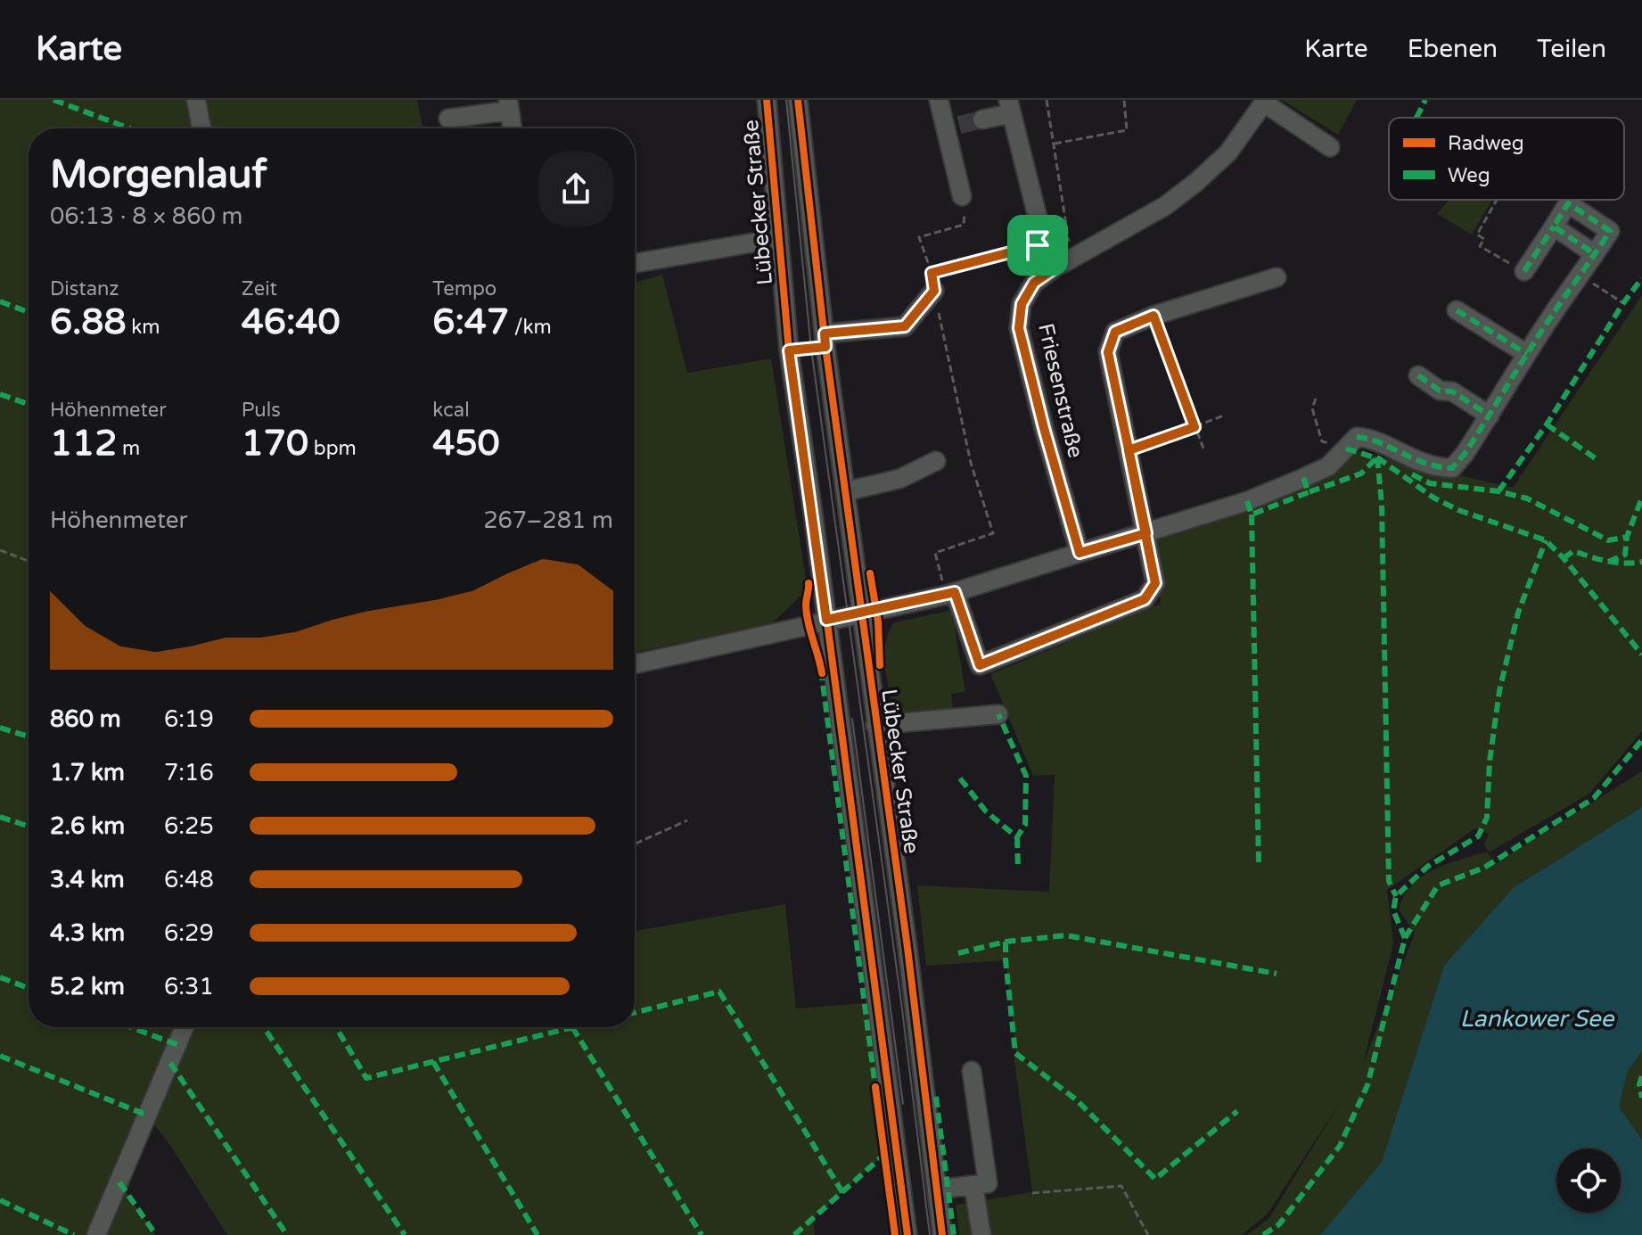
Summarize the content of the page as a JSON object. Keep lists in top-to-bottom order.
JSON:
{
  "streets": {
    "street": ["Lübecker Straße", "Friesenstraße"]
  },
  "water": ["Lankower See"],
  "legend": ["Radweg", "Weg"],
  "page": {
    "header": "Karte",
    "nav": ["Karte", "Ebenen", "Teilen"],
    "heading": ["Morgenlauf", "06:13 · 8 × 860 m"],
    "stats": [
      ["Distanz", "6.88 km"],
      ["Zeit", "46:40"],
      ["Tempo", "6:47 /km"],
      ["Höhenmeter", "112 m"],
      ["Puls", "170 bpm"],
      ["kcal", "450"]
    ],
    "chart": ["Höhenmeter", "267–281 m"],
    "list": [
      {
        "name": "860 m",
        "note": "6:19"
      },
      {
        "name": "1.7 km",
        "note": "7:16"
      },
      {
        "name": "2.6 km",
        "note": "6:25"
      },
      {
        "name": "3.4 km",
        "note": "6:48"
      },
      {
        "name": "4.3 km",
        "note": "6:29"
      },
      {
        "name": "5.2 km",
        "note": "6:31"
      }
    ]
  }
}
